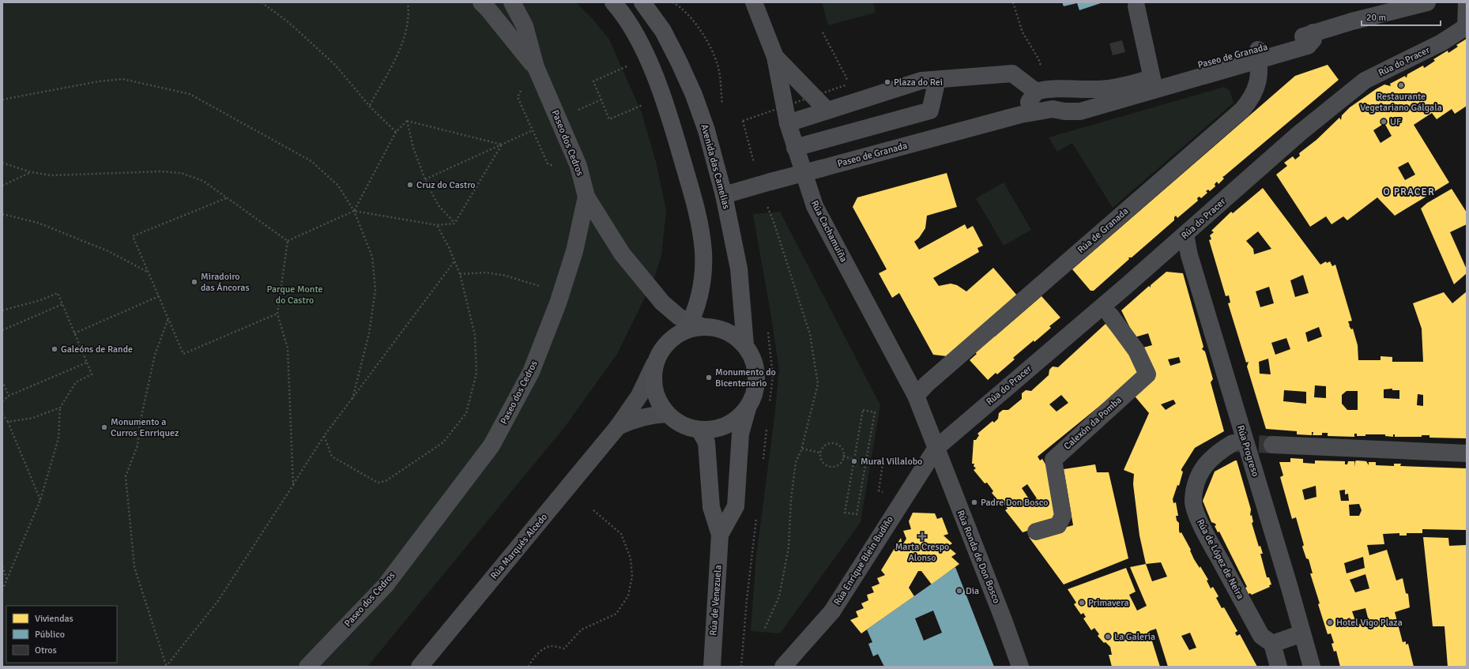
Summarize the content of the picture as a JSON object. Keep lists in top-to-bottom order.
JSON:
{
  "streets": {
    "main road": ["Avenida das Camelias", "Rúa de Venezuela"],
    "street": [
      "Paseo de Granada",
      "Rúa do Pracer",
      "Paseo dos Cedros",
      "Rúa de Granada",
      "Rúa Cachamuíña",
      "Calexón da Pomba",
      "Rúa Progreso",
      "Rúa Marqués Alcedo",
      "Rúa Ronda de Don Bosco",
      "Rúa de López de Neira",
      "Rúa Enrique Blein Budiño"
    ]
  },
  "crossings": [
    ["Paseo de Granada", "Avenida das Camelias"],
    ["Rúa do Pracer", "Rúa Cachamuíña"],
    ["Rúa do Pracer", "Rúa Progreso"],
    ["Rúa do Pracer", "Rúa Ronda de Don Bosco"],
    ["Rúa do Pracer", "Rúa Enrique Blein Budiño"],
    ["Avenida das Camelias", "Rúa Marqués Alcedo"],
    ["Avenida das Camelias", "Rúa de Venezuela"],
    ["Rúa de Granada", "Rúa Cachamuíña"],
    ["Rúa Cachamuíña", "Rúa Ronda de Don Bosco"],
    ["Rúa Cachamuíña", "Rúa Enrique Blein Budiño"],
    ["Rúa Marqués Alcedo", "Rúa de Venezuela"],
    ["Rúa Ronda de Don Bosco", "Rúa Enrique Blein Budiño"]
  ],
  "districts": ["O PRACER"],
  "parks": ["Parque Monte do Castro"],
  "places": {
    "other": [
      "Plaza do Rei",
      "Restaurante Vegetariano Gálgala",
      "UF",
      "Cruz do Castro",
      "Miradoiro das Áncoras",
      "Galeóns de Rande",
      "Monumento do Bicentenario",
      "Monumento a Curros Enrriquez",
      "Mural Villalobo",
      "Padre Don Bosco",
      "Dia",
      "Primavera",
      "Hotel Vigo Plaza",
      "La Galeria"
    ],
    "health": ["Marta Crespo Alonso"]
  },
  "legend": ["Viviendas", "Público", "Otros"],
  "scale_bar": "20 m"
}
